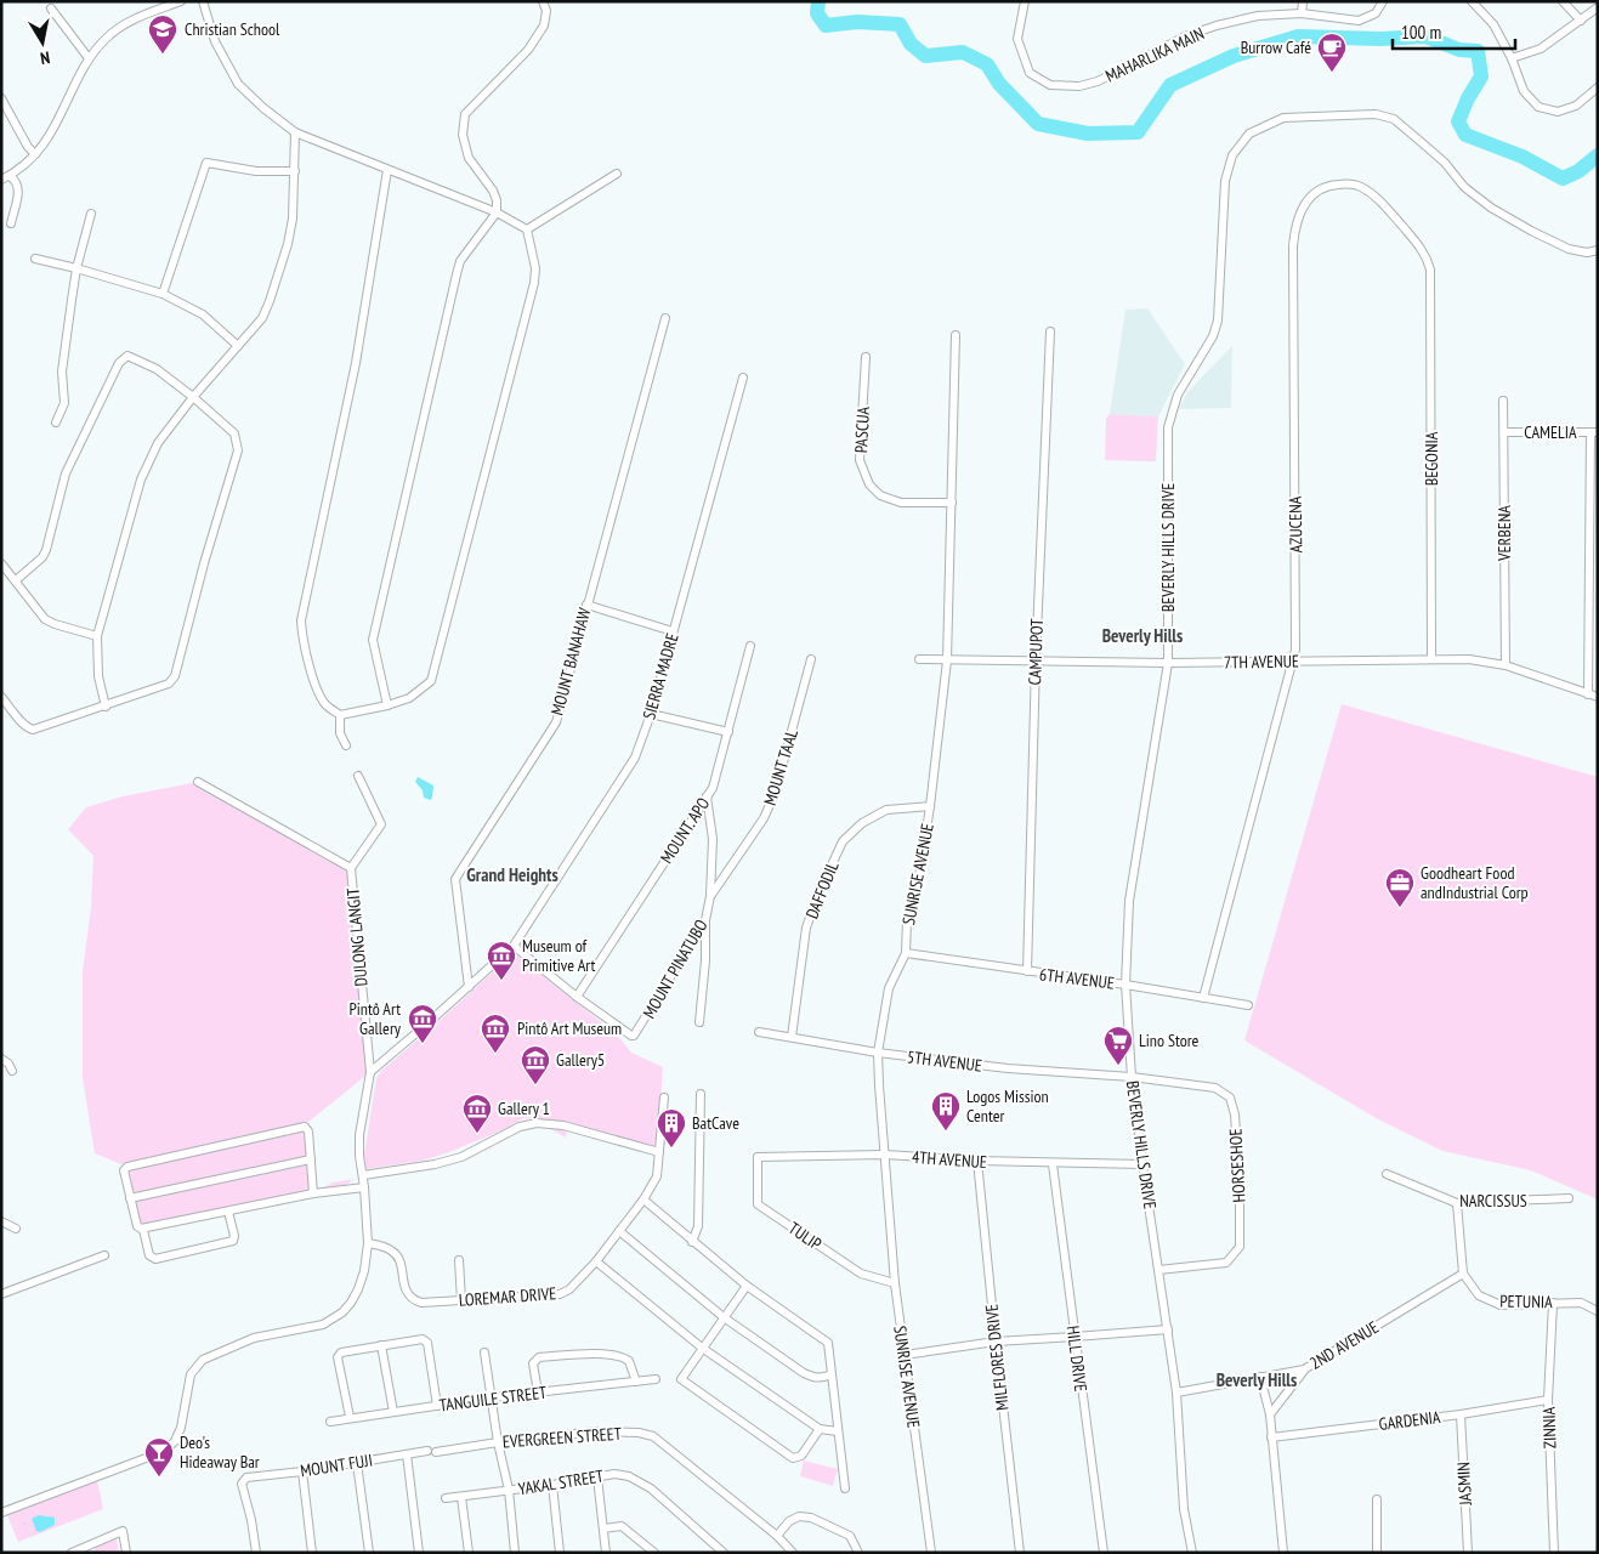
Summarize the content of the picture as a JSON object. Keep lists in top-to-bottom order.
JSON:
{
  "streets": {
    "street": [
      "MAHARLIKA MAIN",
      "PASCUA",
      "CAMELIA",
      "BEGONIA",
      "AZUCENA",
      "VERBENA",
      "BEVERLY HILLS DRIVE",
      "CAMPUPOT",
      "MOUNT BANAHAW",
      "7TH AVENUE",
      "SIERRA MADRE",
      "MOUNT TAAL",
      "MOUNT. APO",
      "SUNRISE AVENUE",
      "DAFFODIL",
      "DULONG LANGIT",
      "MOUNT PINATUBO",
      "6TH AVENUE",
      "5TH AVENUE",
      "4TH AVENUE",
      "HORSESHOE",
      "NARCISSUS",
      "TULIP",
      "LOREMAR DRIVE",
      "PETUNIA",
      "2ND AVENUE",
      "MILFLORES DRIVE",
      "HILL DRIVE",
      "TANGUILE STREET",
      "GARDENIA",
      "ZINNIA",
      "EVERGREEN STREET",
      "MOUNT FUJI",
      "YAKAL STREET",
      "JASMIN"
    ]
  },
  "crossings": [
    ["PASCUA", "SUNRISE AVENUE"],
    ["CAMELIA", "VERBENA"],
    ["BEGONIA", "AZUCENA"],
    ["BEGONIA", "7TH AVENUE"],
    ["AZUCENA", "7TH AVENUE"],
    ["AZUCENA", "6TH AVENUE"],
    ["VERBENA", "7TH AVENUE"],
    ["BEVERLY HILLS DRIVE", "7TH AVENUE"],
    ["BEVERLY HILLS DRIVE", "6TH AVENUE"],
    ["BEVERLY HILLS DRIVE", "5TH AVENUE"],
    ["BEVERLY HILLS DRIVE", "4TH AVENUE"],
    ["BEVERLY HILLS DRIVE", "HORSESHOE"],
    ["BEVERLY HILLS DRIVE", "2ND AVENUE"],
    ["CAMPUPOT", "7TH AVENUE"],
    ["CAMPUPOT", "6TH AVENUE"],
    ["MOUNT BANAHAW", "SIERRA MADRE"],
    ["7TH AVENUE", "SUNRISE AVENUE"],
    ["SIERRA MADRE", "DULONG LANGIT"],
    ["MOUNT TAAL", "MOUNT PINATUBO"],
    ["MOUNT. APO", "MOUNT PINATUBO"],
    ["SUNRISE AVENUE", "DAFFODIL"],
    ["SUNRISE AVENUE", "6TH AVENUE"],
    ["SUNRISE AVENUE", "5TH AVENUE"],
    ["SUNRISE AVENUE", "4TH AVENUE"],
    ["SUNRISE AVENUE", "TULIP"],
    ["DAFFODIL", "5TH AVENUE"],
    ["DULONG LANGIT", "LOREMAR DRIVE"],
    ["5TH AVENUE", "HORSESHOE"],
    ["4TH AVENUE", "TULIP"],
    ["4TH AVENUE", "MILFLORES DRIVE"],
    ["4TH AVENUE", "HILL DRIVE"],
    ["PETUNIA", "2ND AVENUE"],
    ["PETUNIA", "ZINNIA"],
    ["GARDENIA", "ZINNIA"],
    ["GARDENIA", "JASMIN"]
  ],
  "districts": ["Beverly Hills", "Grand Heights", "Beverly Hills"],
  "places": {
    "school or university": ["Christian School"],
    "cafe": ["Burrow Café"],
    "office": ["Goodheart Food andIndustrial Corp"],
    "museum": [
      "Museum of Primitive Art",
      "Pintô Art Gallery",
      "Pintô Art Museum",
      "Gallery5",
      "Gallery 1"
    ],
    "supermarket": ["Lino Store"],
    "building": ["Logos Mission Center", "BatCave"],
    "bar": ["Deo's Hideaway Bar"]
  },
  "scale_bar": "100 m",
  "north": "bottom"
}
